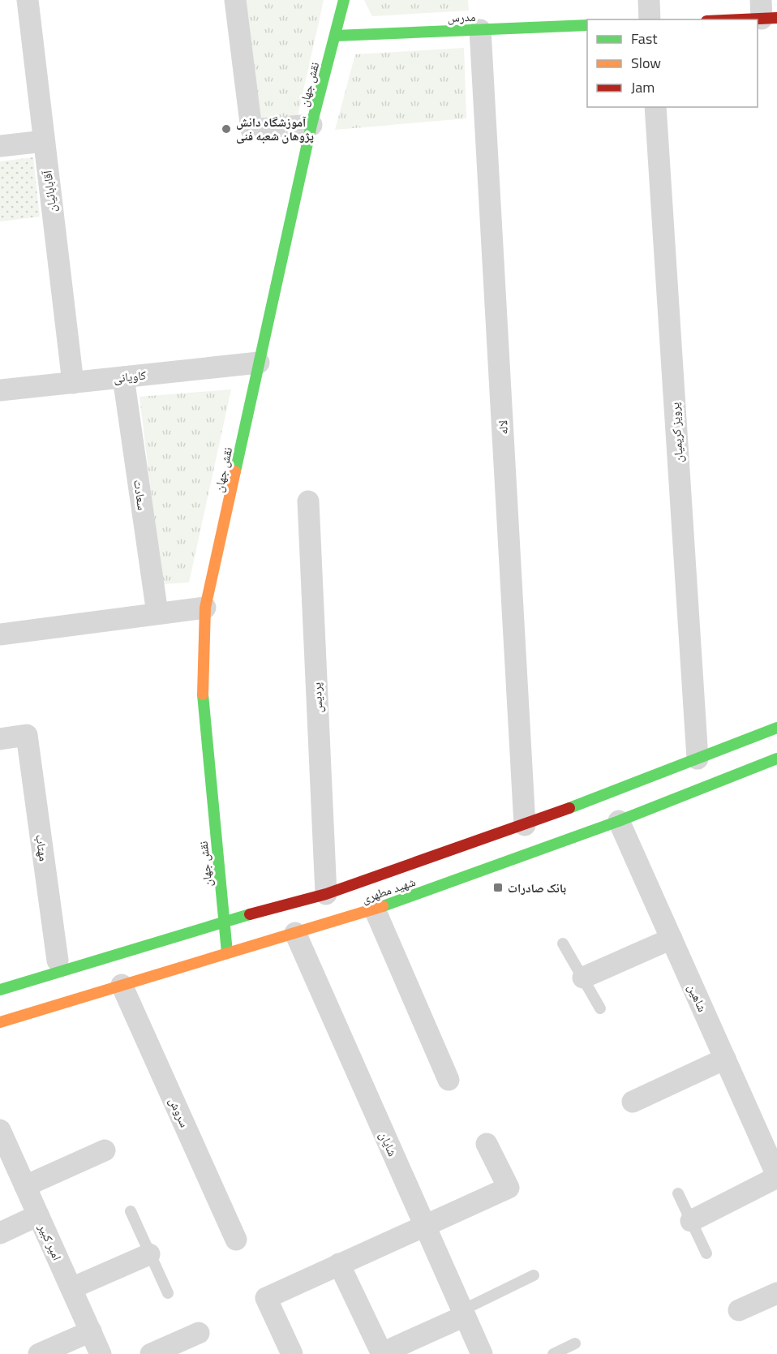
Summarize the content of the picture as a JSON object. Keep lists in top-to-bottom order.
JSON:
{
  "streets": {
    "main road": ["مدرس", "نقش جهان", "شهید مطهری"],
    "street": [
      "آقابابائیان",
      "کاویانی",
      "لاله",
      "پرویز کریمیان",
      "سعادت",
      "پردیس",
      "مهتاب",
      "شاهین",
      "سروش",
      "شایان",
      "امیر کبیر"
    ]
  },
  "crossings": [
    ["مدرس", "نقش جهان"],
    ["مدرس", "لاله"],
    ["نقش جهان", "کاویانی"],
    ["نقش جهان", "شهید مطهری"],
    ["آقابابائیان", "کاویانی"],
    ["کاویانی", "سعادت"],
    ["لاله", "شهید مطهری"],
    ["پرویز کریمیان", "شهید مطهری"],
    ["پردیس", "شهید مطهری"],
    ["شهید مطهری", "شاهین"],
    ["شهید مطهری", "سروش"],
    ["شهید مطهری", "شایان"]
  ],
  "places": {
    "other": ["آموزشگاه دانش پژوهان شعبه فنی"],
    "transit": ["بانک صادرات"]
  },
  "legend": ["Fast", "Slow", "Jam"]
}
